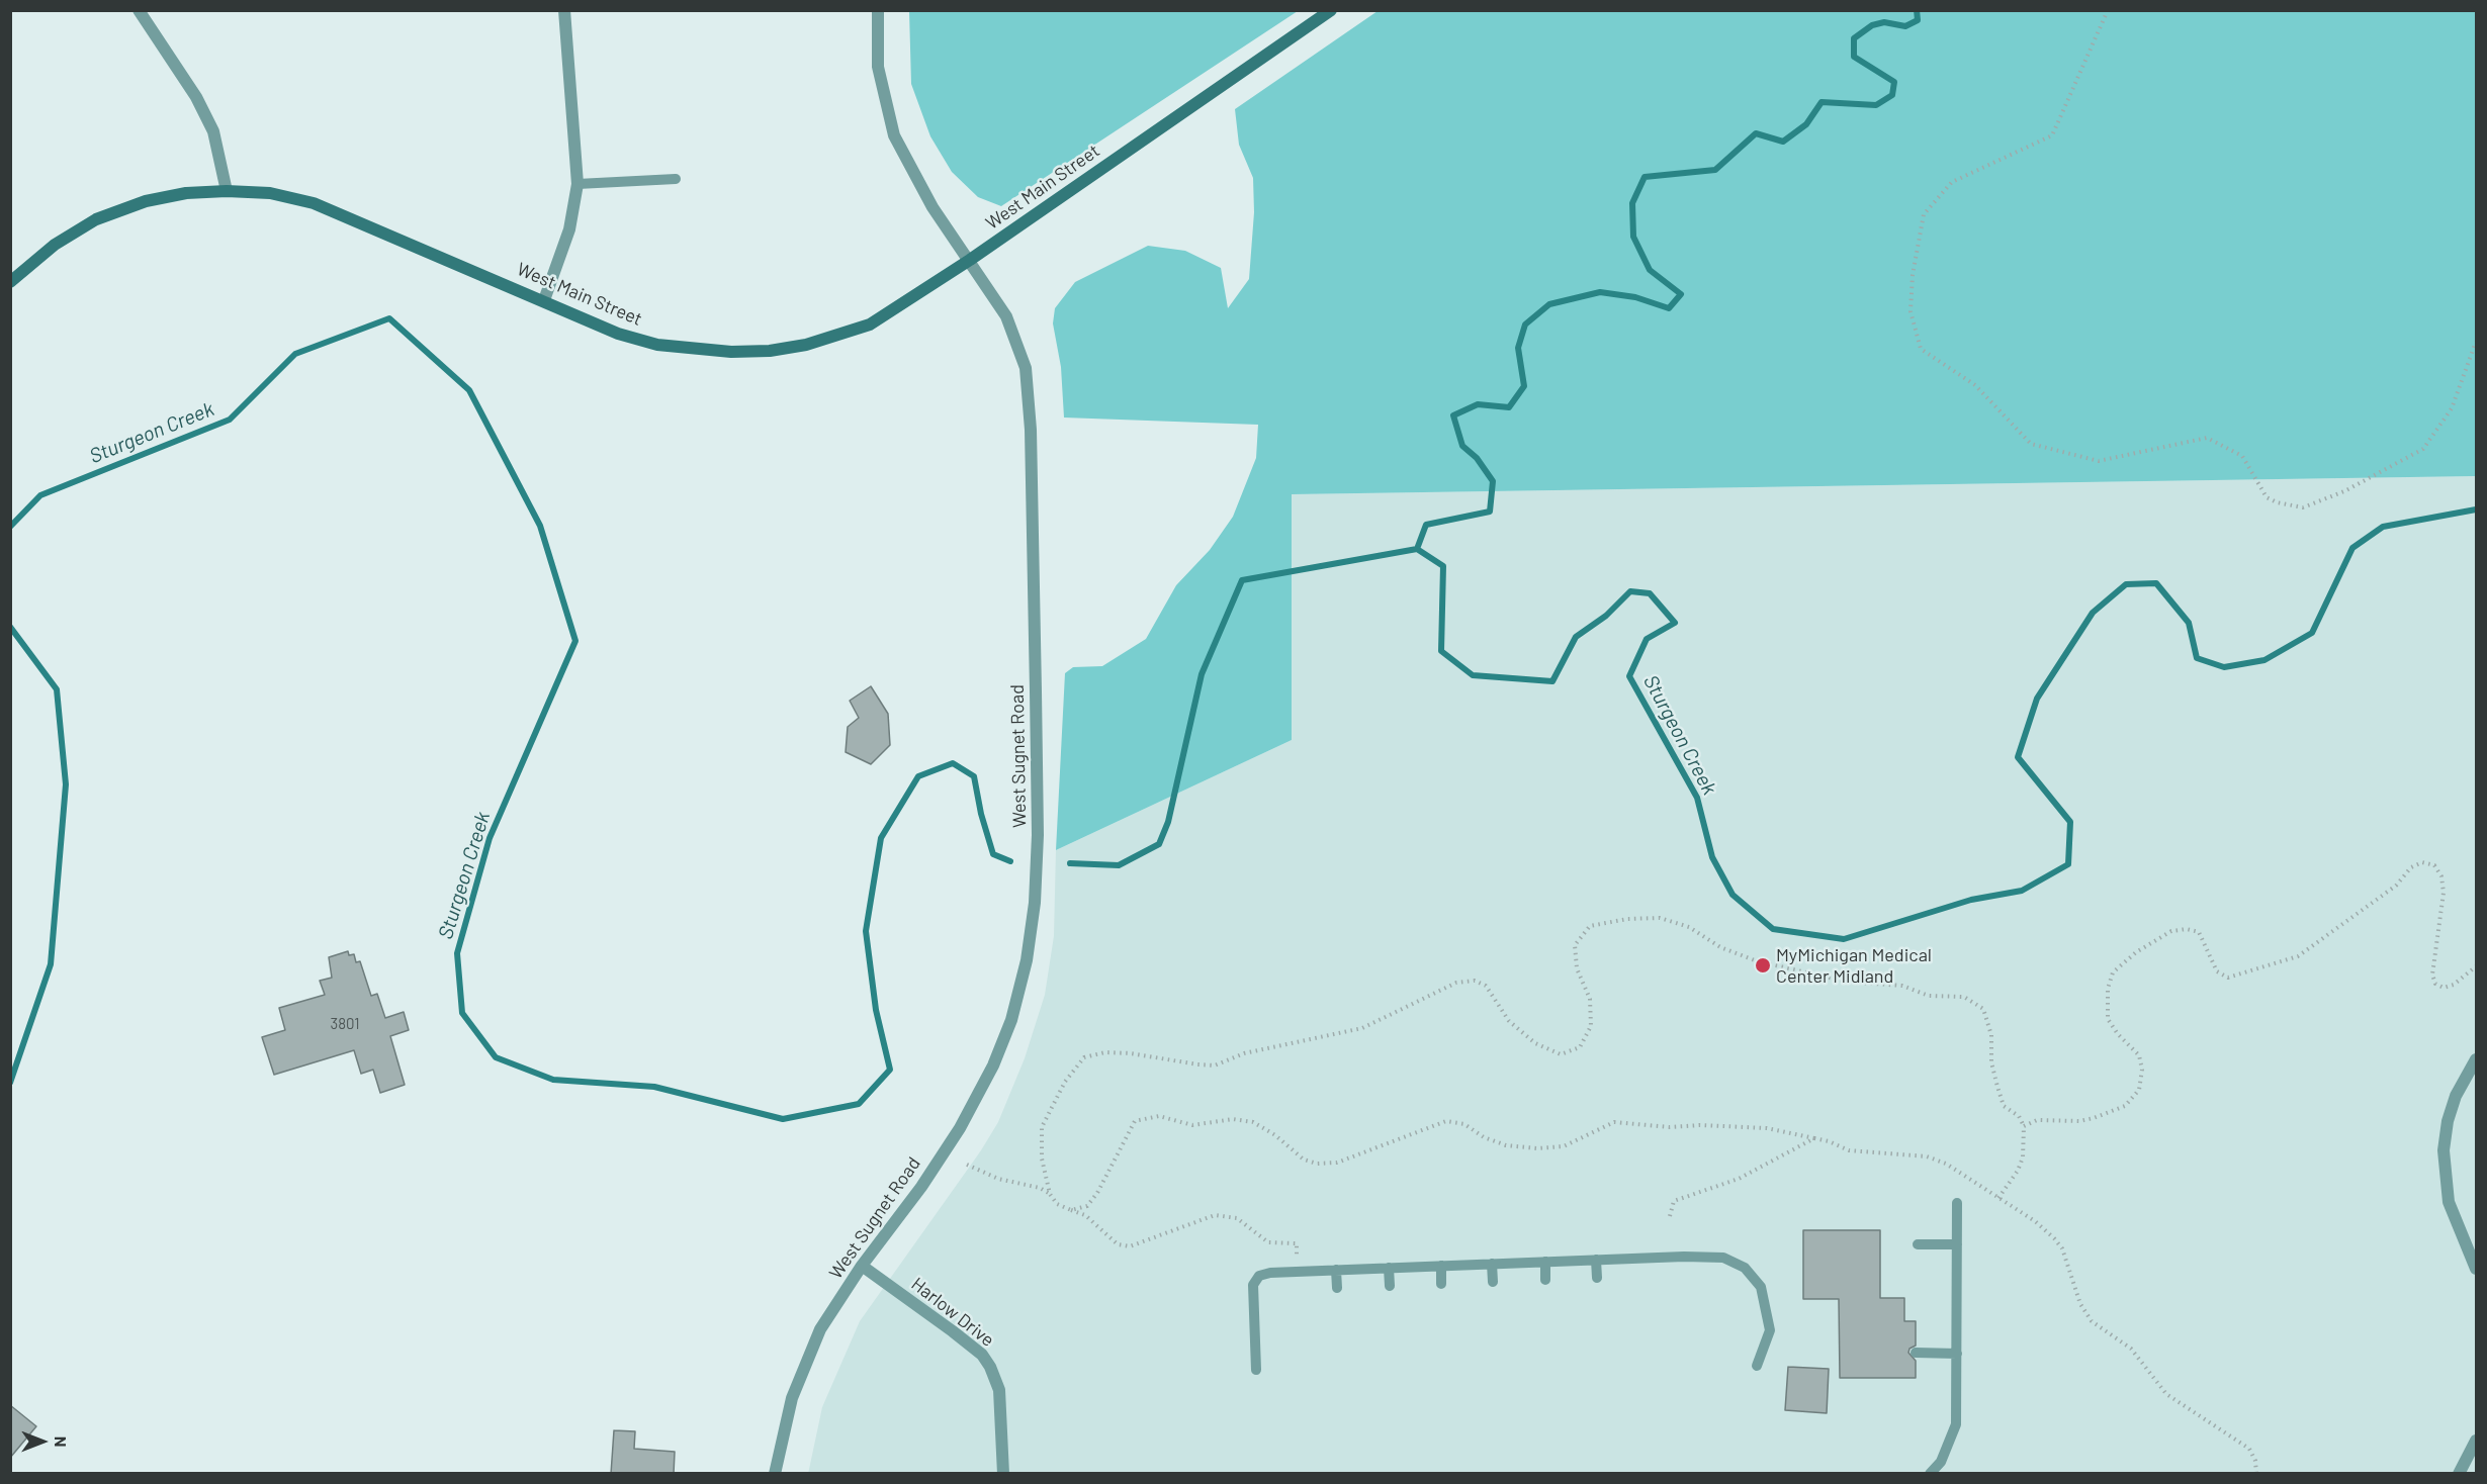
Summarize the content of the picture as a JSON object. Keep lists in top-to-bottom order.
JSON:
{
  "streets": {
    "street": ["West Main Street", "West Sugnet Road", "Harlow Drive"]
  },
  "crossings": [
    ["West Main Street", "West Sugnet Road"],
    ["West Sugnet Road", "Harlow Drive"]
  ],
  "water": ["Sturgeon Creek"],
  "places": ["MyMichigan Medical Center Midland"],
  "house_numbers": ["3801"],
  "north": "right"
}
